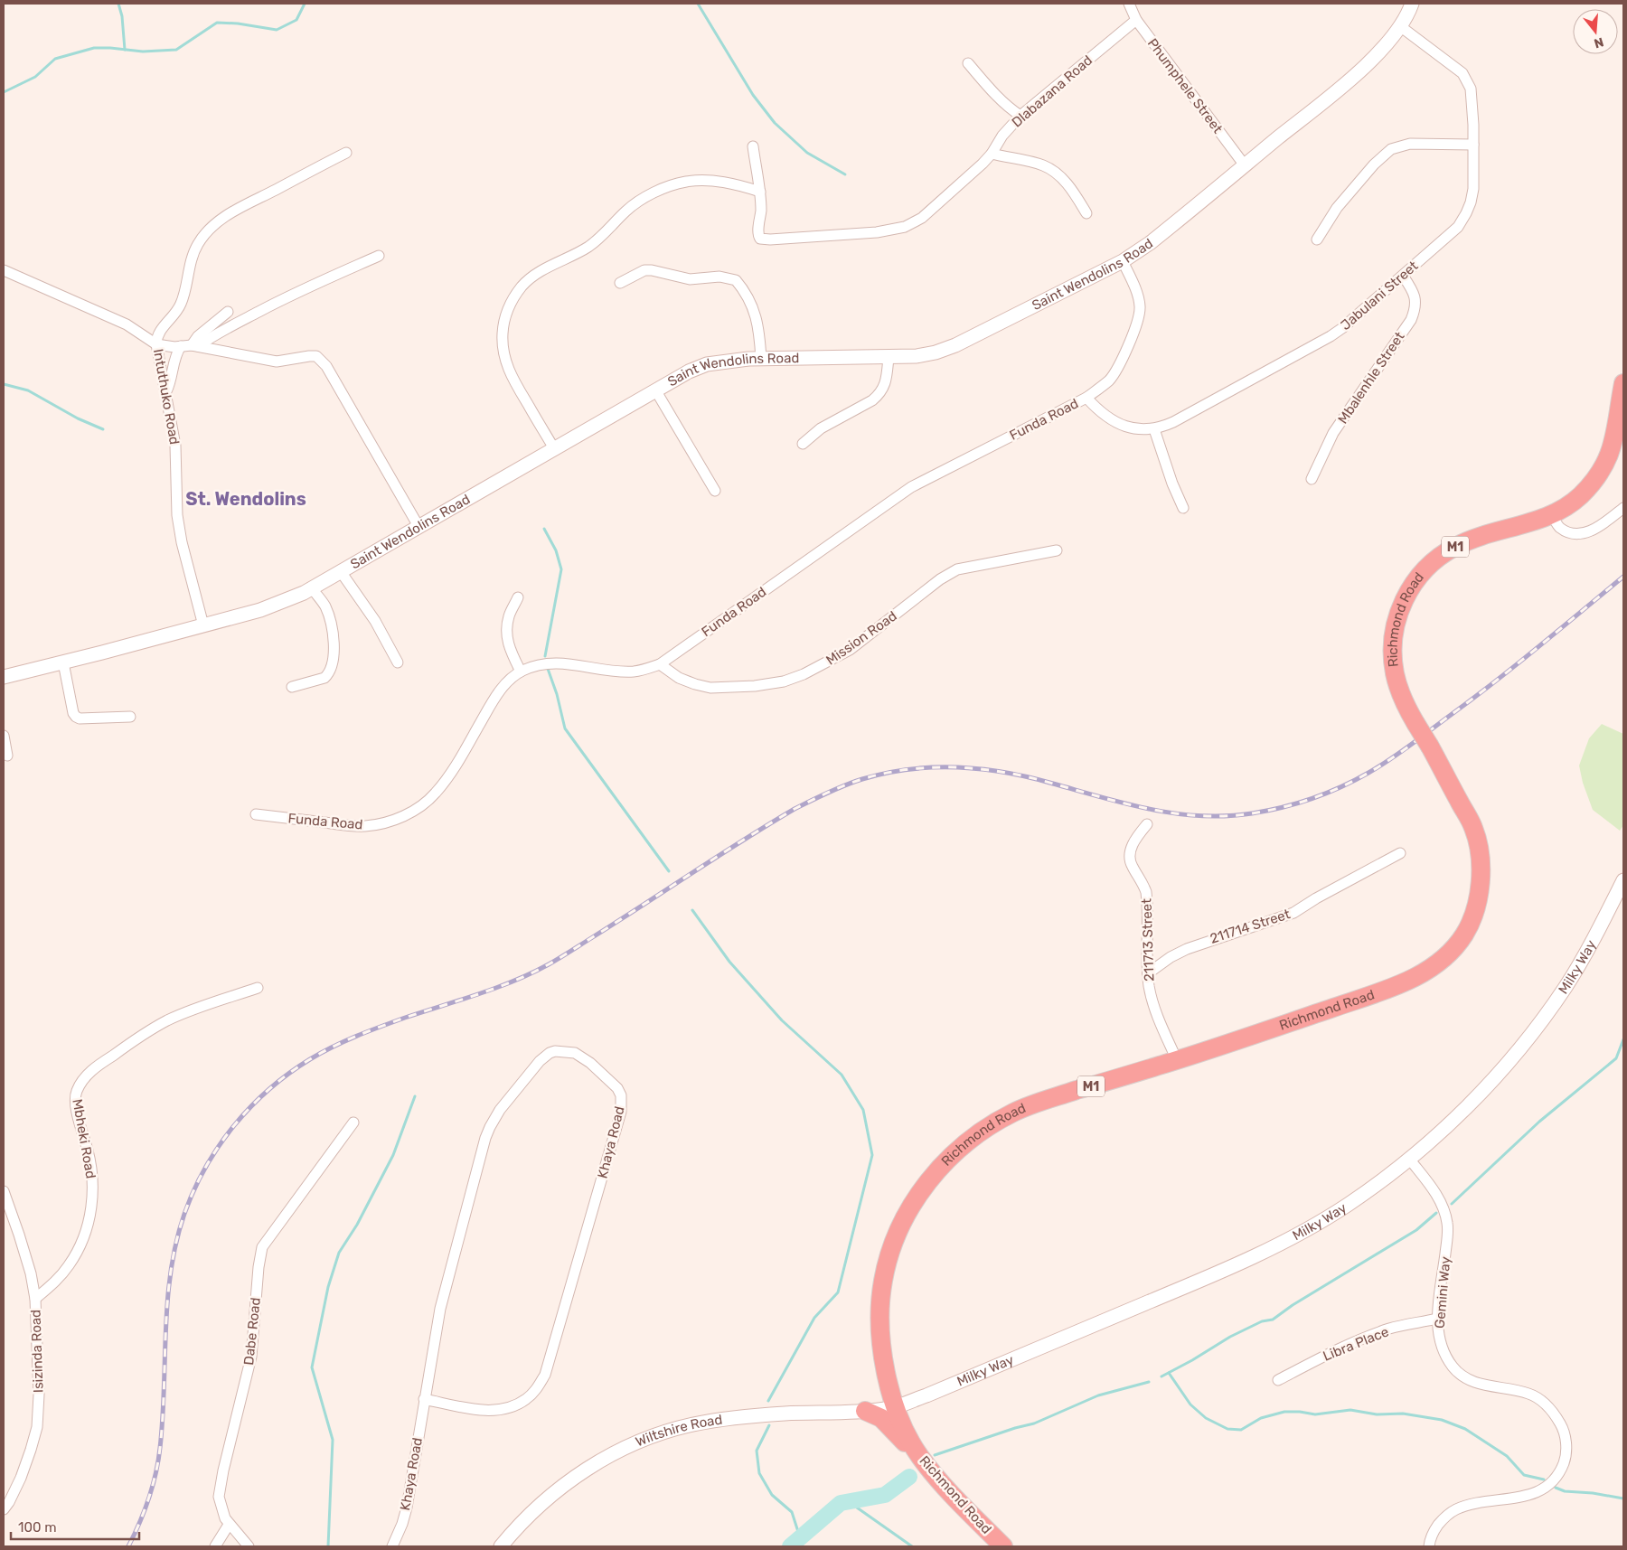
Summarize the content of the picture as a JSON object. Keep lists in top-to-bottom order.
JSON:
{
  "streets": {
    "highway": ["M1", "Richmond Road"],
    "street": [
      "Phumphele Street",
      "Dlabazana Road",
      "Saint Wendolins Road",
      "Jabulani Street",
      "Mbalenhle Street",
      "Intuthuko Road",
      "Funda Road",
      "Mission Road",
      "211714 Street",
      "211713 Street",
      "Milky Way",
      "Mbheki Road",
      "Khaya Road",
      "Gemini Way",
      "Dabe Road",
      "Libra Place",
      "Isizinda Road",
      "Wiltshire Road"
    ]
  },
  "crossings": [
    ["Phumphele Street", "Dlabazana Road"],
    ["Phumphele Street", "Saint Wendolins Road"],
    ["Saint Wendolins Road", "Jabulani Street"],
    ["Saint Wendolins Road", "Intuthuko Road"],
    ["Saint Wendolins Road", "Funda Road"],
    ["Jabulani Street", "Mbalenhle Street"],
    ["Jabulani Street", "Funda Road"],
    ["Funda Road", "Mission Road"],
    ["Richmond Road", "211713 Street"],
    ["Richmond Road", "Milky Way"],
    ["Richmond Road", "Wiltshire Road"],
    ["211714 Street", "211713 Street"],
    ["Milky Way", "Gemini Way"],
    ["Milky Way", "Wiltshire Road"],
    ["Mbheki Road", "Isizinda Road"],
    ["Gemini Way", "Libra Place"]
  ],
  "districts": ["St. Wendolins"],
  "scale_bar": "100 m",
  "north": "bottom"
}
